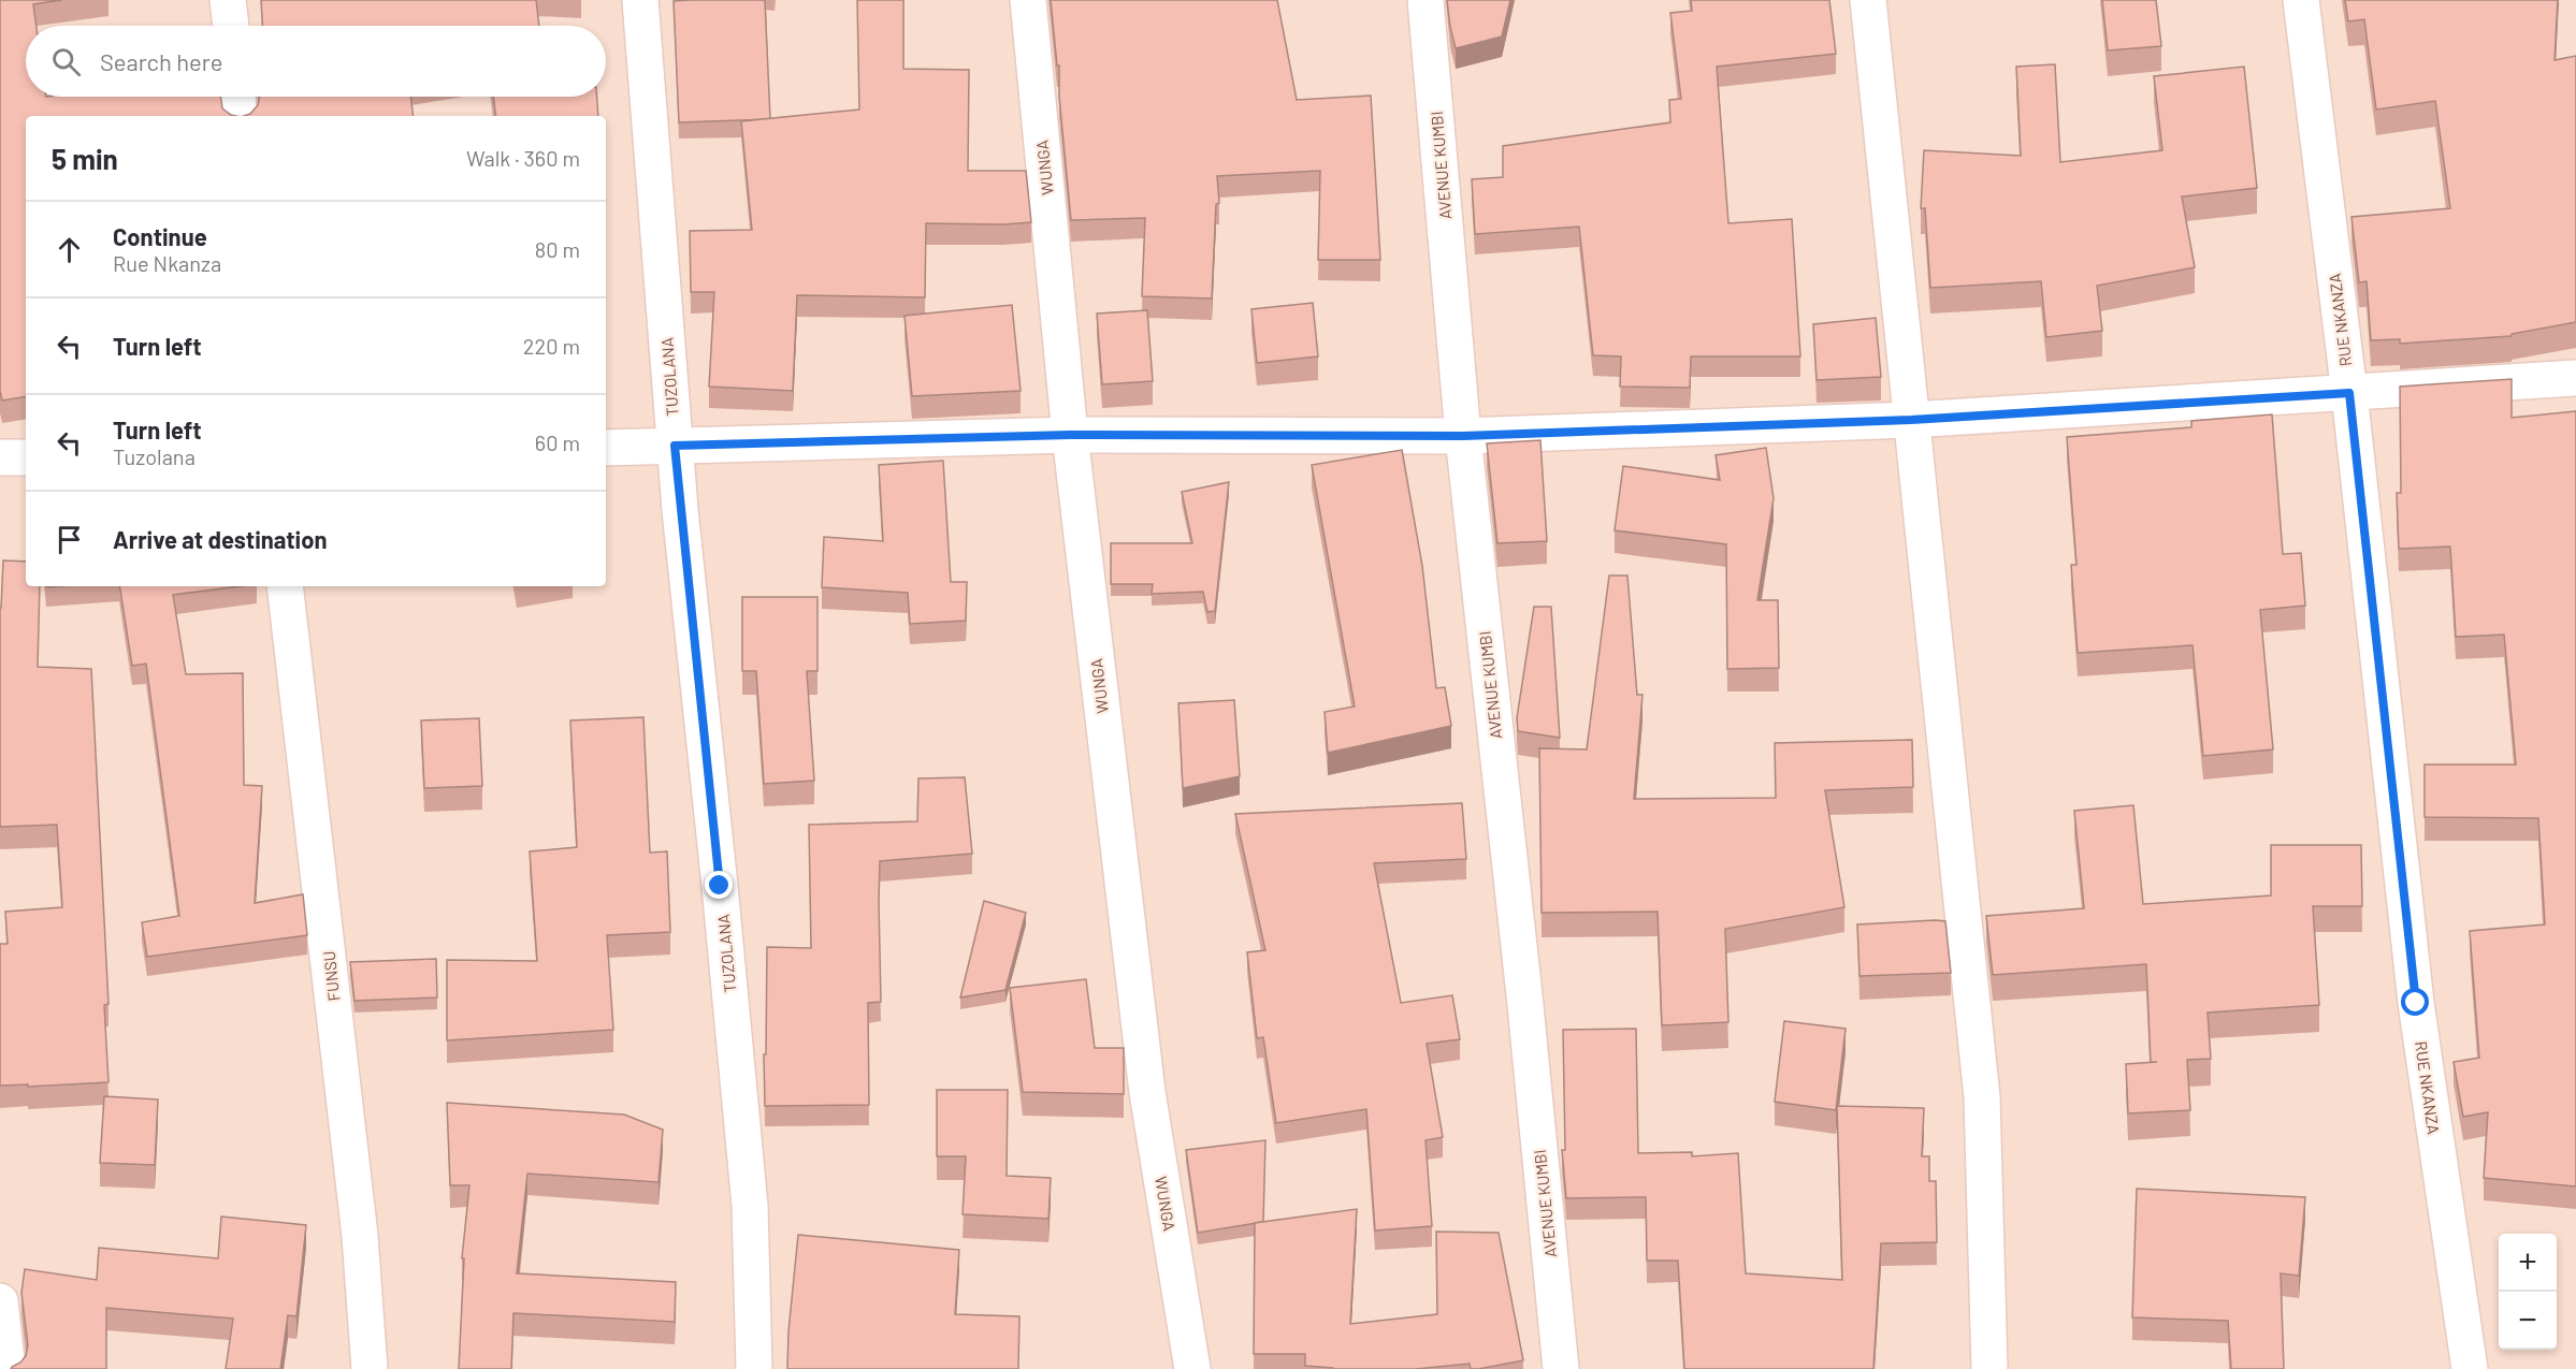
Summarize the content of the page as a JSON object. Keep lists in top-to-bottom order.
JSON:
{
  "streets": {
    "street": [
      "AVENUE KUMBI",
      "WUNGA",
      "RUE NKANZA",
      "TUZOLANA",
      "FUNSU"
    ]
  },
  "page": {
    "search": "Search here",
    "heading": ["5 min", "Walk · 360 m"],
    "list": [
      ["Continue", "Rue Nkanza", "80 m"],
      ["Turn left", "220 m"],
      ["Turn left", "Tuzolana", "60 m"],
      "Arrive at destination"
    ],
    "map_buttons": ["+", "−"]
  }
}
